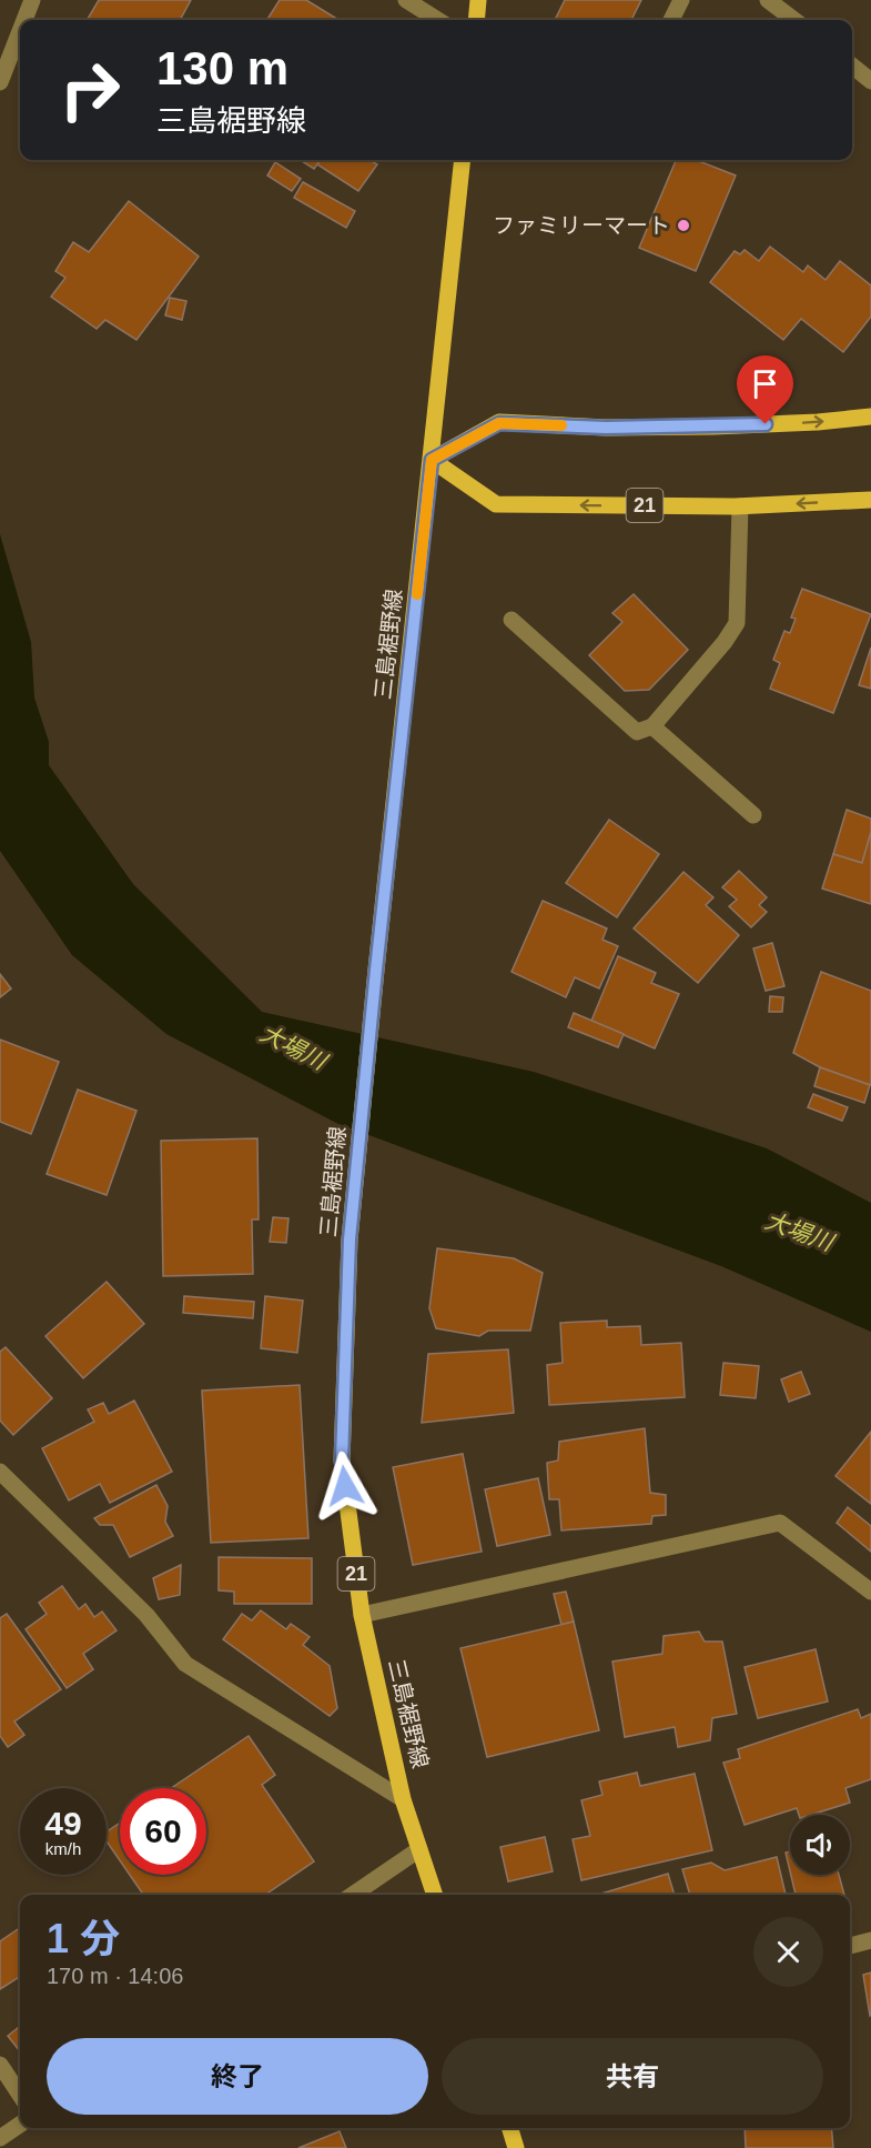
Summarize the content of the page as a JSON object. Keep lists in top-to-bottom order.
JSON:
{
  "streets": {
    "main road": ["21", "三島裾野線"]
  },
  "crossings": [
    ["21", "三島裾野線"]
  ],
  "water": ["大場川"],
  "places": ["ファミリーマート"],
  "page": {
    "turn": ["130 m", "三島裾野線"],
    "speed": "49 km/h",
    "limit": "60",
    "heading": ["1 分", "170 m · 14:06"],
    "buttons": ["終了", "共有"]
  }
}
